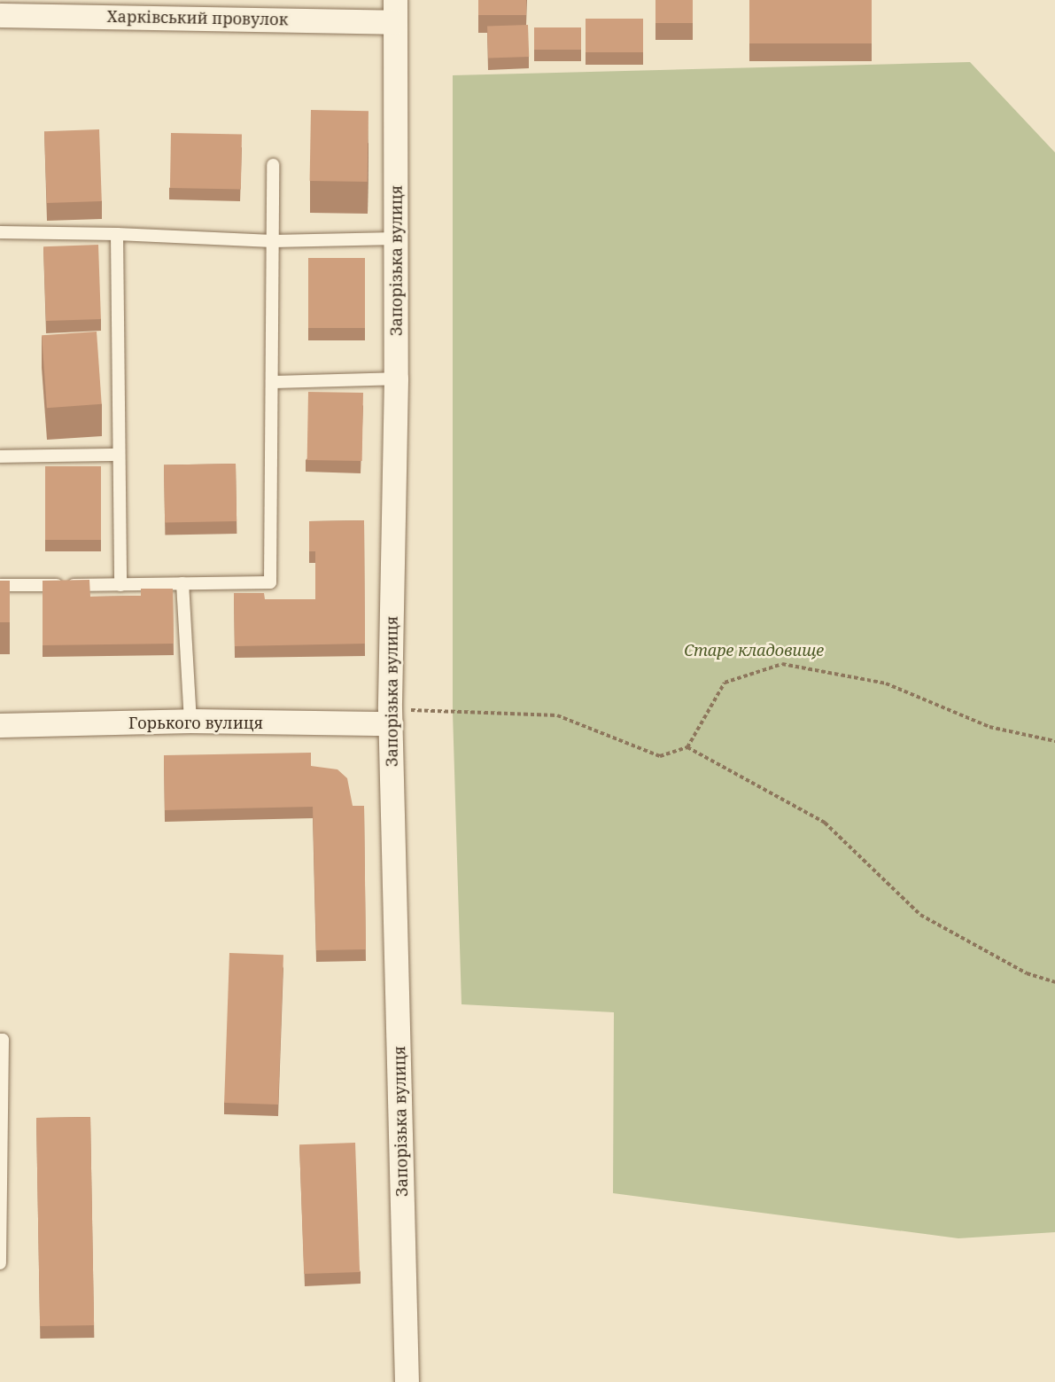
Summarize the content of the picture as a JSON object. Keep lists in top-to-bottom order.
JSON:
{
  "streets": {
    "street": ["Харківський провулок", "Запорізька вулиця", "Горького вулиця"]
  },
  "crossings": [
    ["Харківський провулок", "Запорізька вулиця"],
    ["Запорізька вулиця", "Горького вулиця"]
  ],
  "parks": ["Старе кладовище"]
}
